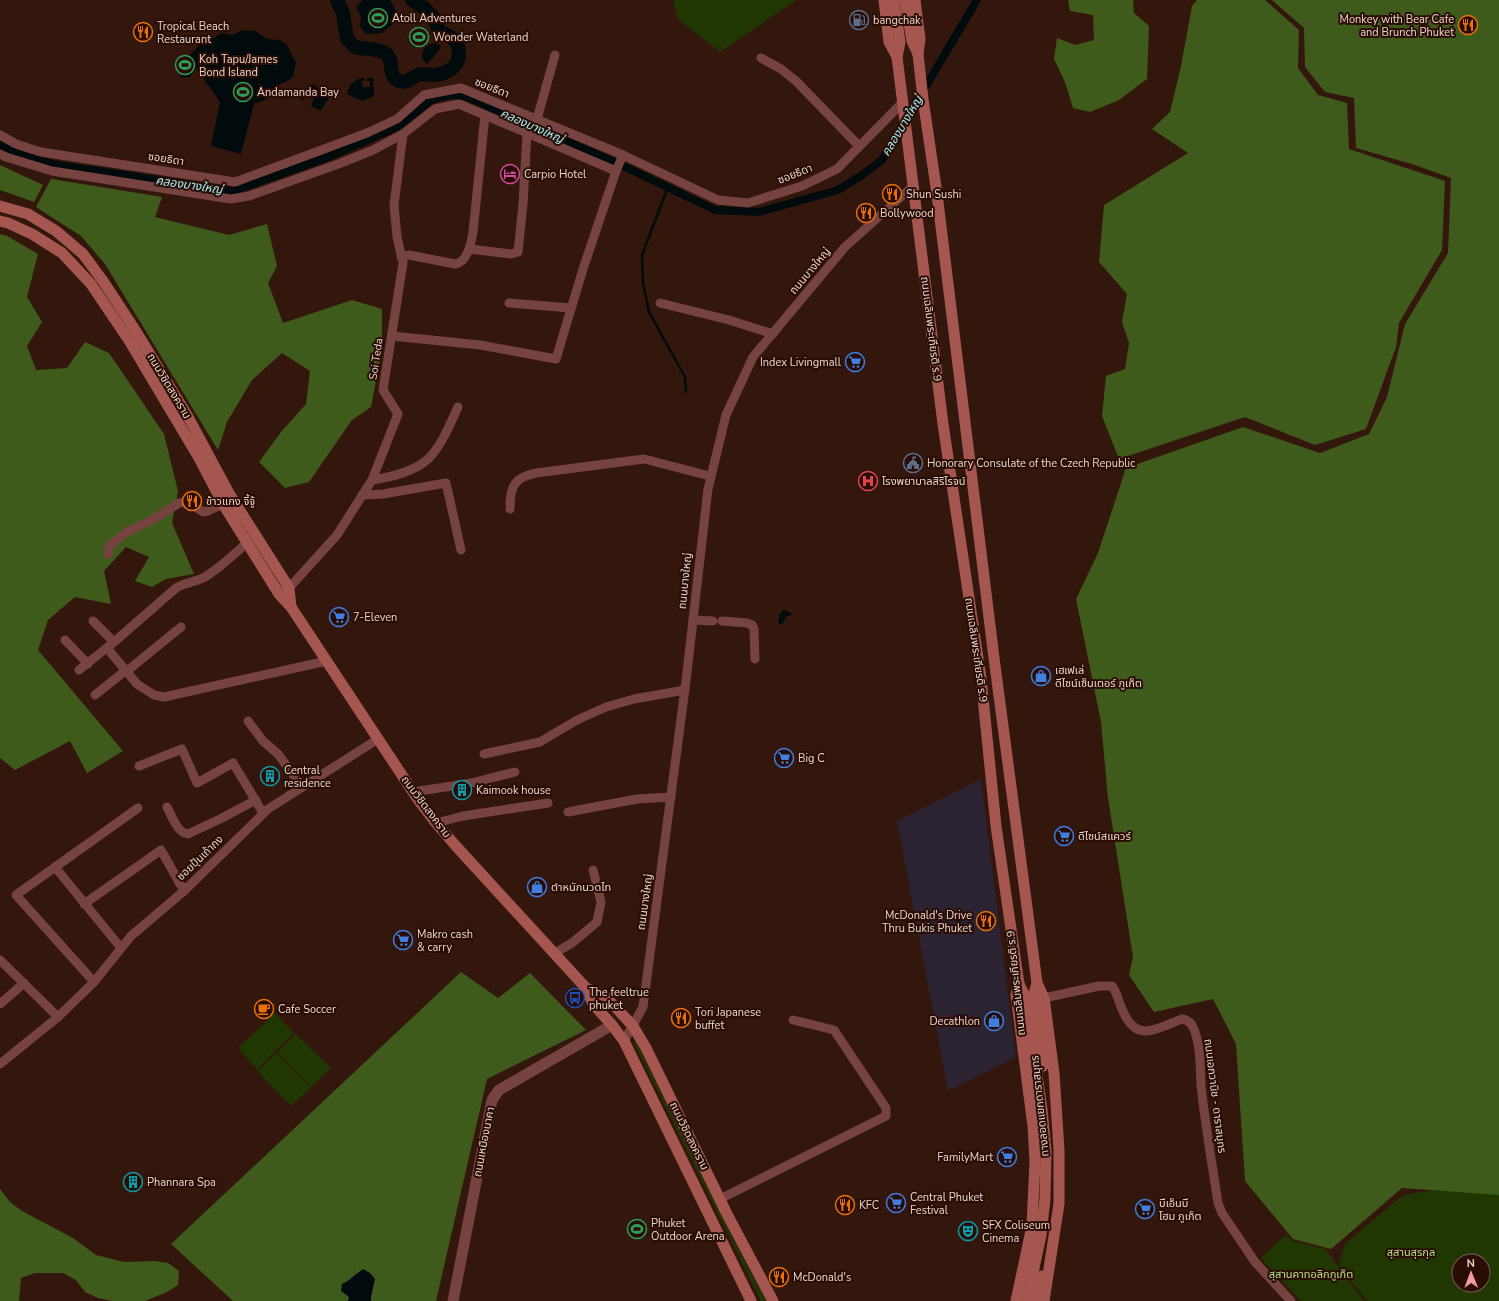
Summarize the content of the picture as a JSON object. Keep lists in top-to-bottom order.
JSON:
{
  "streets": {
    "main road": ["ถนนเฉลิมพระเกียรติ ร.9", "ถนนวิชิตสงคราม", "ทางลอดแยกดาราสมุทร"],
    "street": [
      "ซอยธิดา",
      "ถนนบางใหญ่",
      "Soi Teda",
      "ซอยปุ้นเถ้ากง",
      "ถนนเอกวานิช - ดาราสมุทร",
      "ถนนเหมืองนาคา"
    ]
  },
  "crossings": [
    ["ซอยธิดา", "ถนนเฉลิมพระเกียรติ ร.9"],
    ["ถนนบางใหญ่", "ถนนเฉลิมพระเกียรติ ร.9"],
    ["ถนนบางใหญ่", "ถนนวิชิตสงคราม"],
    ["ถนนเฉลิมพระเกียรติ ร.9", "ถนนเอกวานิช - ดาราสมุทร"],
    ["ถนนเฉลิมพระเกียรติ ร.9", "ทางลอดแยกดาราสมุทร"],
    ["Soi Teda", "ถนนวิชิตสงคราม"],
    ["ถนนวิชิตสงคราม", "ซอยปุ้นเถ้ากง"],
    ["ถนนวิชิตสงคราม", "ถนนเหมืองนาคา"]
  ],
  "water": ["คลองบางใหญ่"],
  "parks": ["สุสานสุรกุล", "สุสานคาทอลิกภูเก็ต"],
  "places": {
    "sports": [
      "Atoll Adventures",
      "Wonder Waterland",
      "Koh Tapu/James Bond Island",
      "Andamanda Bay",
      "Phuket Outdoor Arena"
    ],
    "fuel station": ["bangchak"],
    "restaurant": [
      "Monkey with Bear Cafe and Brunch Phuket",
      "Tropical Beach Restaurant",
      "Shun Sushi",
      "Bollywood",
      "ข้าวแกง จี้จู้",
      "McDonald's Drive Thru Bukis Phuket",
      "Tori Japanese buffet",
      "KFC",
      "McDonald's"
    ],
    "hotel": ["Carpio Hotel"],
    "supermarket": [
      "Index Livingmall",
      "7-Eleven",
      "Big C",
      "ดีไซน์สแควร์",
      "Makro cash & carry",
      "FamilyMart",
      "Central Phuket Festival",
      "บีเอ็นบี โฮม ภูเก็ต"
    ],
    "public building": ["Honorary Consulate of the Czech Republic"],
    "hospital": ["โรงพยาบาลสิริโรจน์"],
    "shop": ["เฮเฟเล่ ดีไซน์เซ็นเตอร์ ภูเก็ต", "ตำหนักนวดไท", "Decathlon"],
    "building": ["Central residence", "Kaimook house", "Phannara Spa"],
    "bus stop": ["The feeltrue phuket"],
    "cafe": ["Cafe Soccer"],
    "theatre": ["SFX Coliseum Cinema"]
  },
  "north": "top"
}
